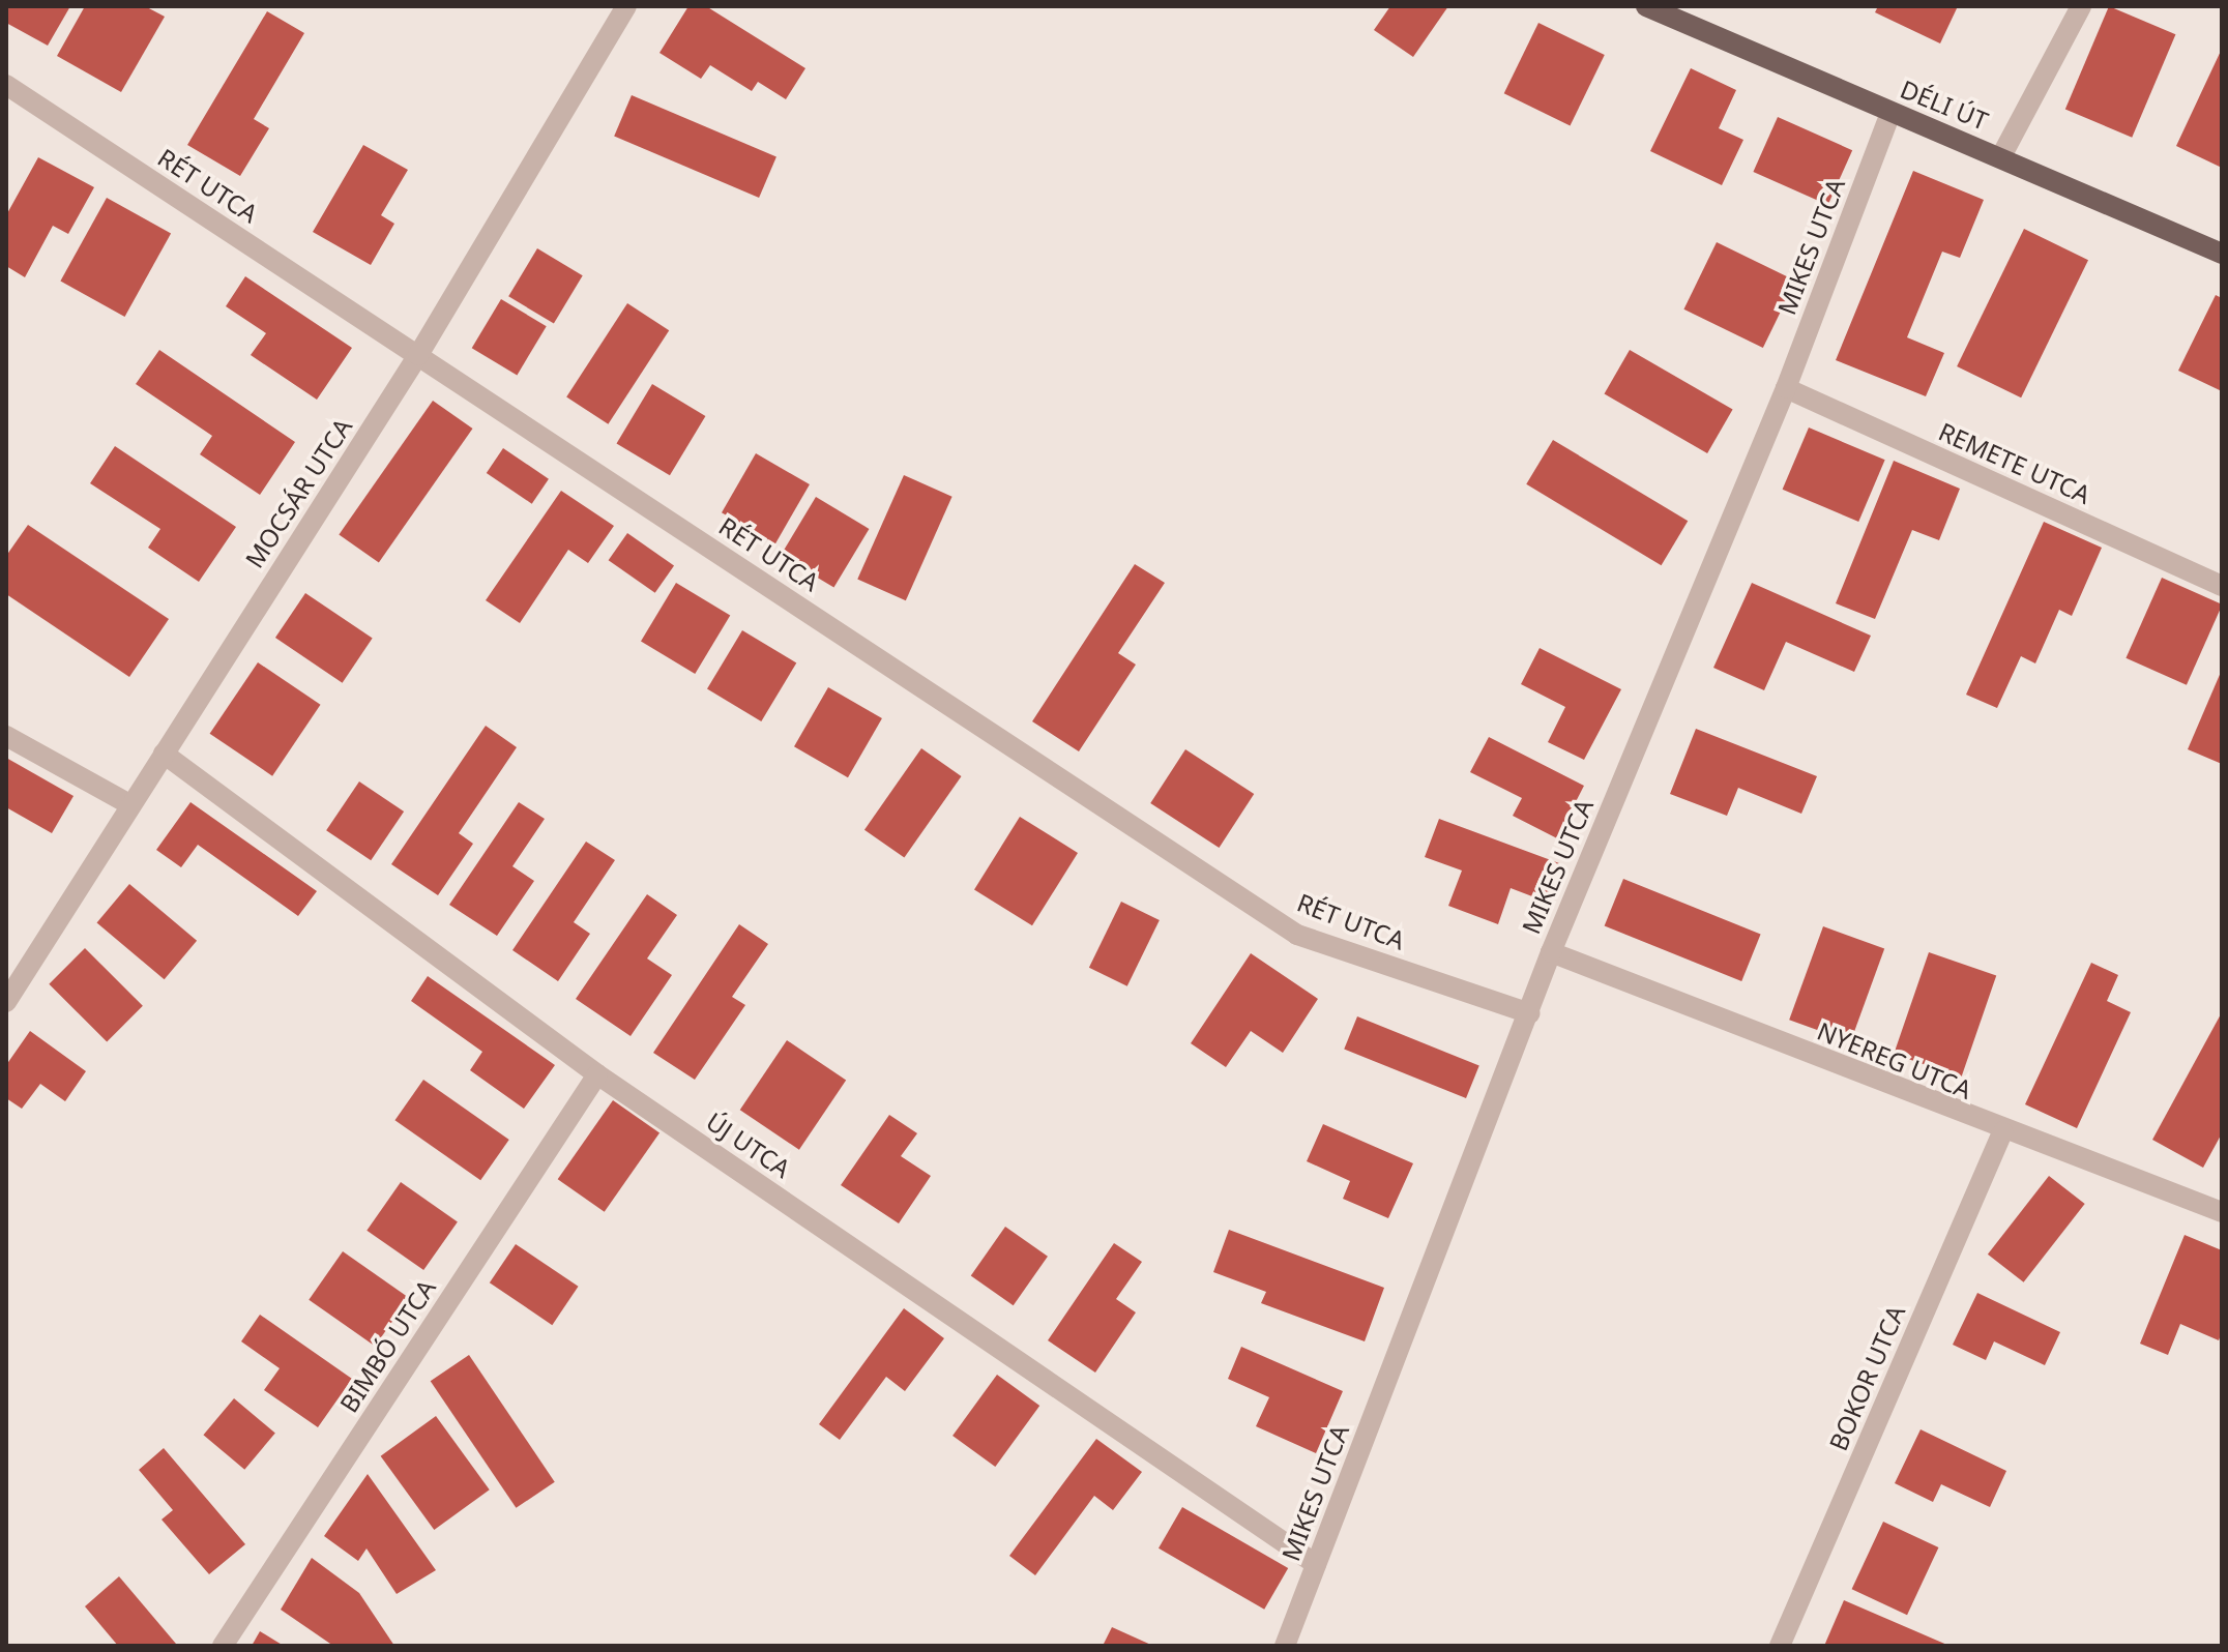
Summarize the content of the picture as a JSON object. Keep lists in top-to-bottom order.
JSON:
{
  "streets": {
    "main road": ["DÉLI ÚT"],
    "street": [
      "RÉT UTCA",
      "MIKES UTCA",
      "REMETE UTCA",
      "MOCSÁR UTCA",
      "NYEREG UTCA",
      "ÚJ UTCA",
      "BIMBÓ UTCA",
      "BOKOR UTCA"
    ]
  },
  "crossings": [
    ["DÉLI ÚT", "MIKES UTCA"],
    ["RÉT UTCA", "MIKES UTCA"],
    ["RÉT UTCA", "MOCSÁR UTCA"],
    ["MIKES UTCA", "REMETE UTCA"],
    ["MIKES UTCA", "NYEREG UTCA"],
    ["MIKES UTCA", "ÚJ UTCA"],
    ["MOCSÁR UTCA", "ÚJ UTCA"],
    ["NYEREG UTCA", "BOKOR UTCA"],
    ["ÚJ UTCA", "BIMBÓ UTCA"]
  ]
}
